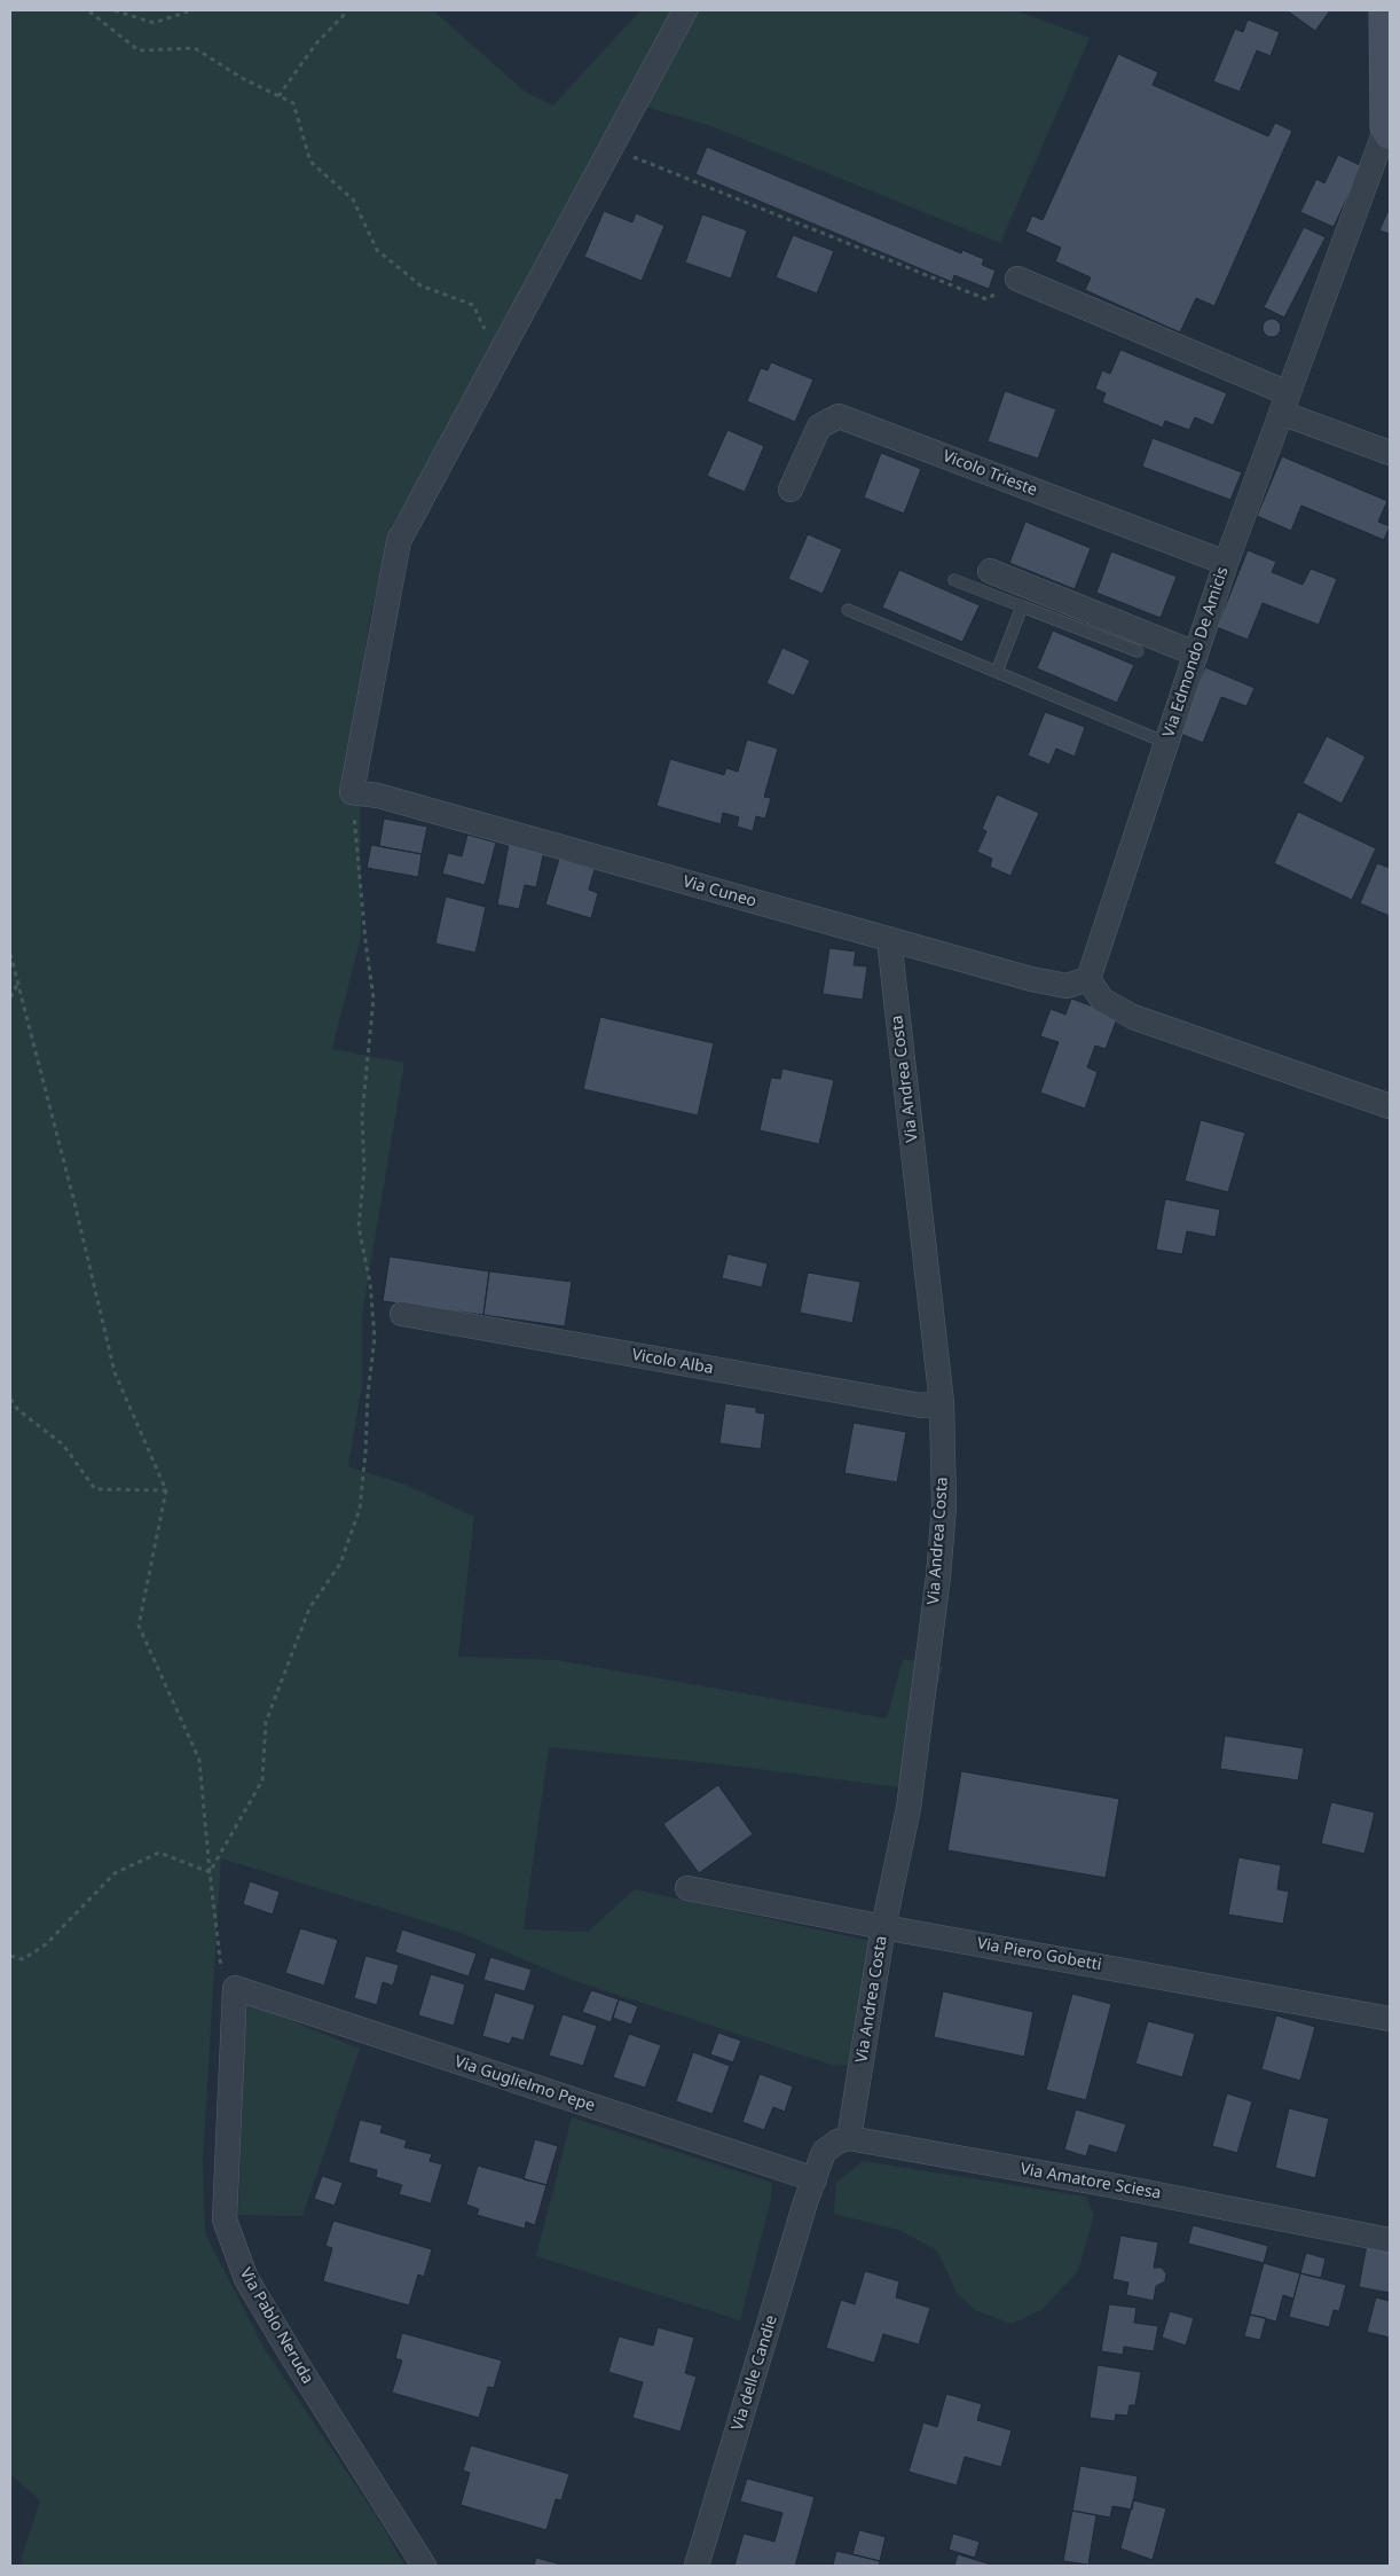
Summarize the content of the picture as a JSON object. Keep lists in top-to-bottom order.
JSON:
{
  "streets": {
    "street": [
      "Vicolo Trieste",
      "Via Edmondo De Amicis",
      "Via Cuneo",
      "Via Andrea Costa",
      "Vicolo Alba",
      "Via Piero Gobetti",
      "Via Guglielmo Pepe",
      "Via Amatore Sciesa",
      "Via Pablo Neruda",
      "Via delle Candie"
    ]
  },
  "crossings": [
    ["Vicolo Trieste", "Via Edmondo De Amicis"],
    ["Via Edmondo De Amicis", "Via Cuneo"],
    ["Via Cuneo", "Via Andrea Costa"],
    ["Via Andrea Costa", "Vicolo Alba"],
    ["Via Andrea Costa", "Via Piero Gobetti"],
    ["Via Andrea Costa", "Via Amatore Sciesa"],
    ["Via Guglielmo Pepe", "Via Pablo Neruda"],
    ["Via Guglielmo Pepe", "Via delle Candie"]
  ]
}
